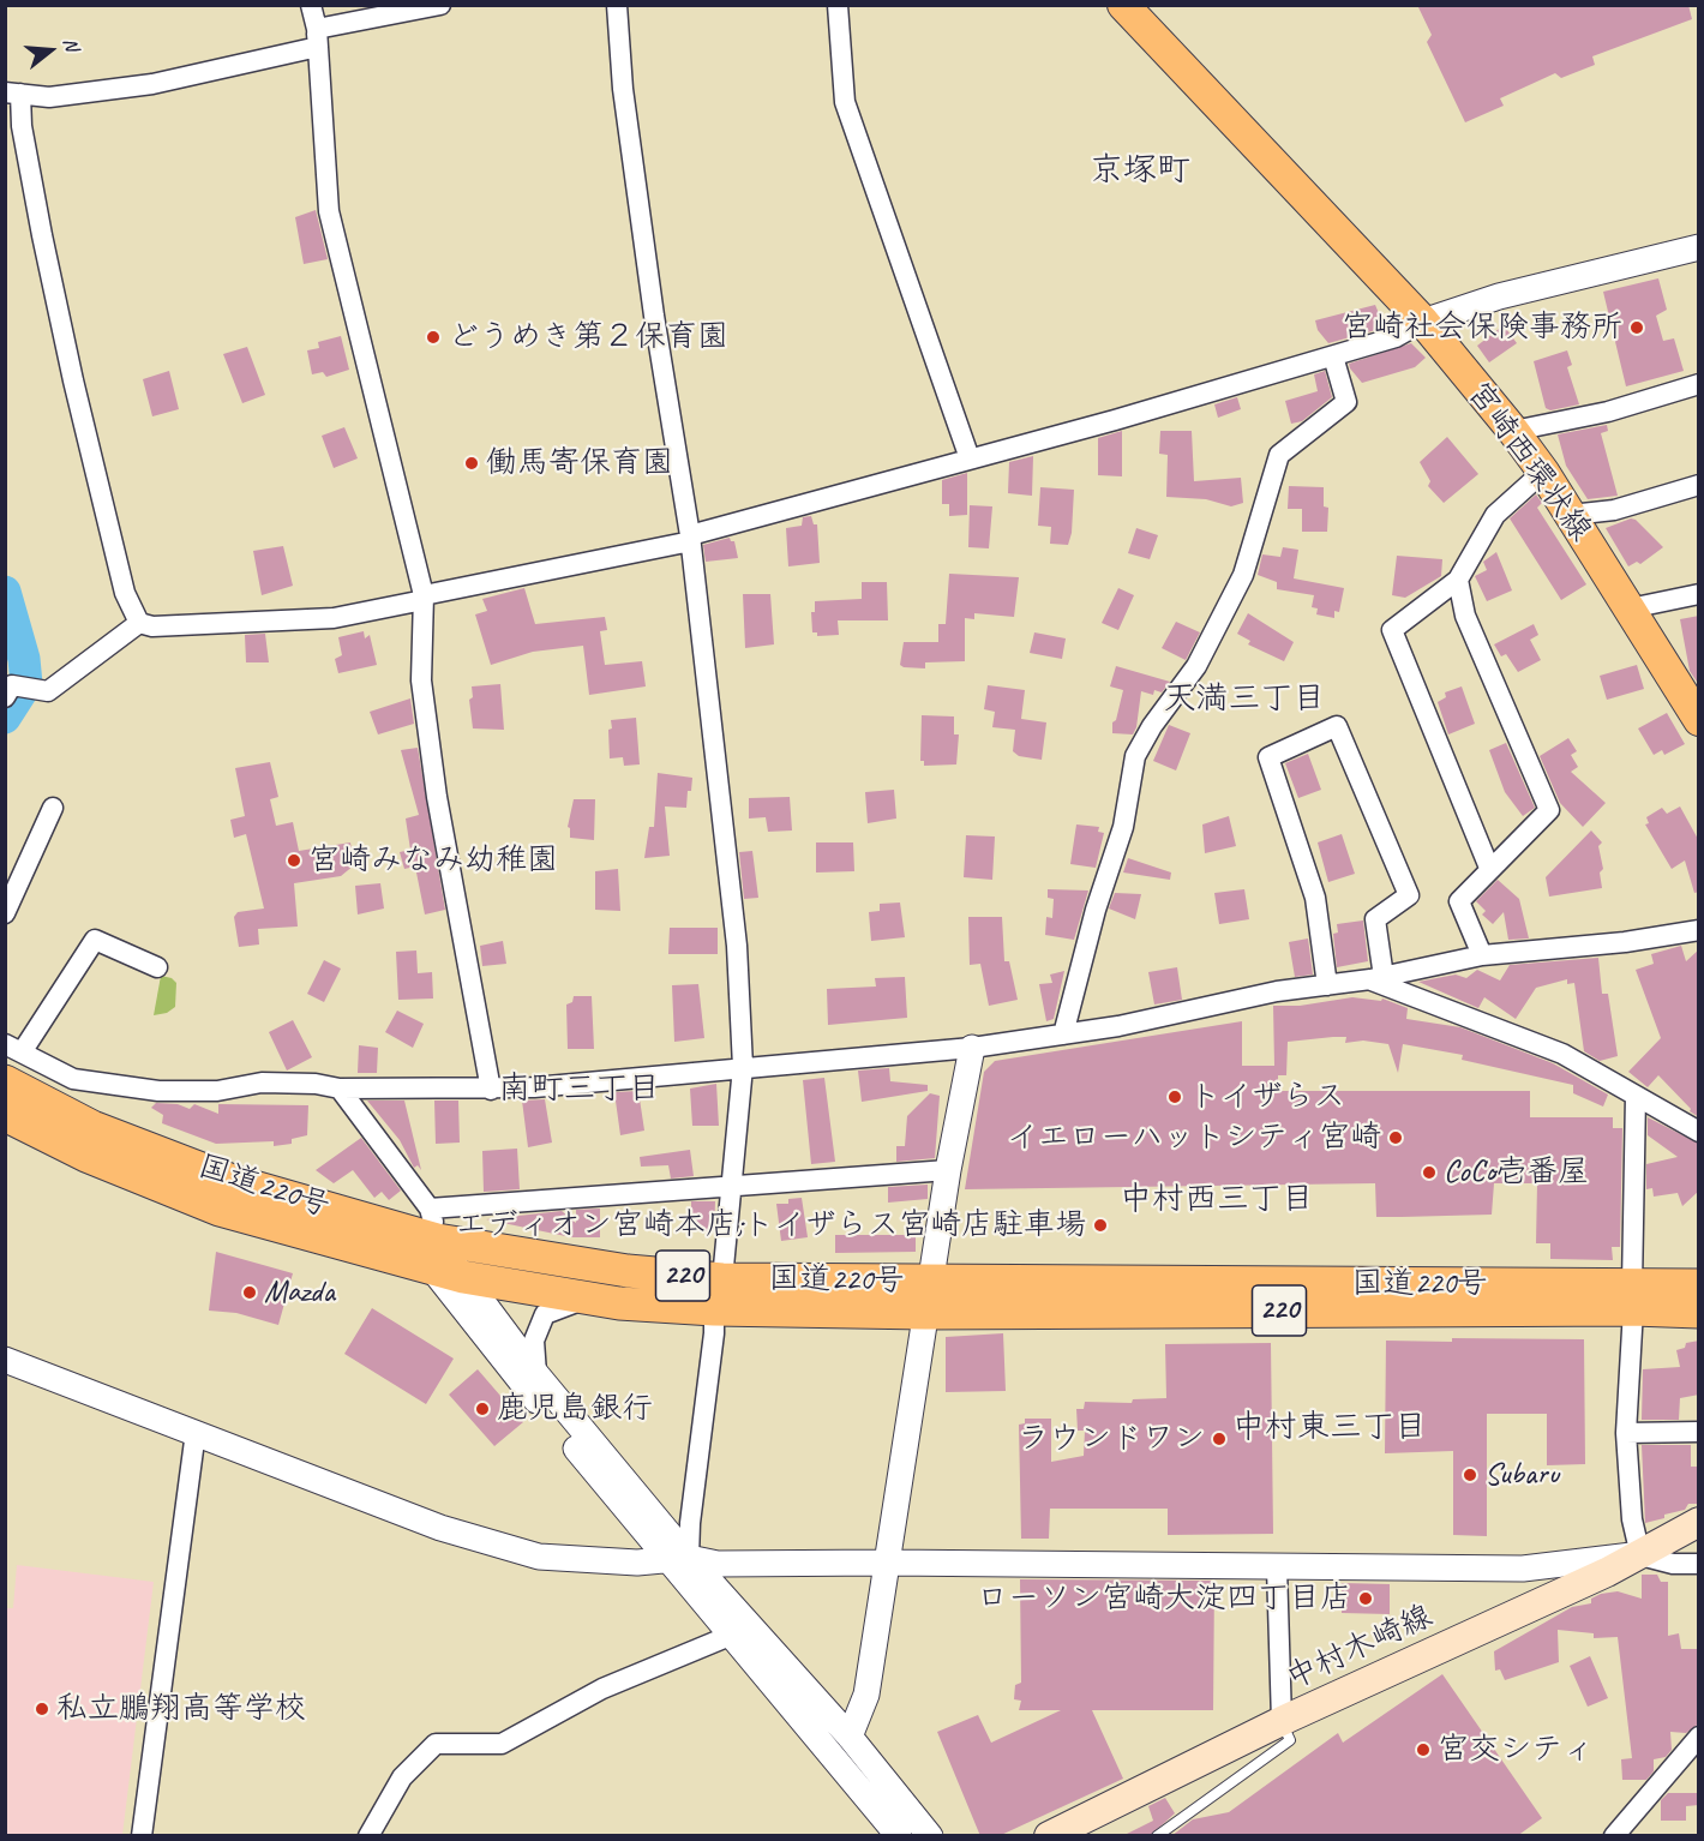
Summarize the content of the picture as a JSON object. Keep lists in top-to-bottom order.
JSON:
{
  "streets": {
    "highway": ["国道220号", "220"],
    "main road": ["宮崎西環状線", "中村木崎線"]
  },
  "districts": [
    "京塚町",
    "天満三丁目",
    "南町三丁目",
    "中村西三丁目",
    "中村東三丁目"
  ],
  "places": [
    "宮崎社会保険事務所",
    "どうめき第２保育園",
    "働馬寄保育園",
    "宮崎みなみ幼稚園",
    "トイザらス",
    "イエローハットシティ宮崎",
    "CoCo壱番屋",
    "エディオン宮崎本店;トイザらス宮崎店駐車場",
    "Mazda",
    "鹿児島銀行",
    "ラウンドワン",
    "Subaru",
    "ローソン宮崎大淀四丁目店",
    "私立鵬翔高等学校",
    "宮交シティ"
  ],
  "north": "right"
}
